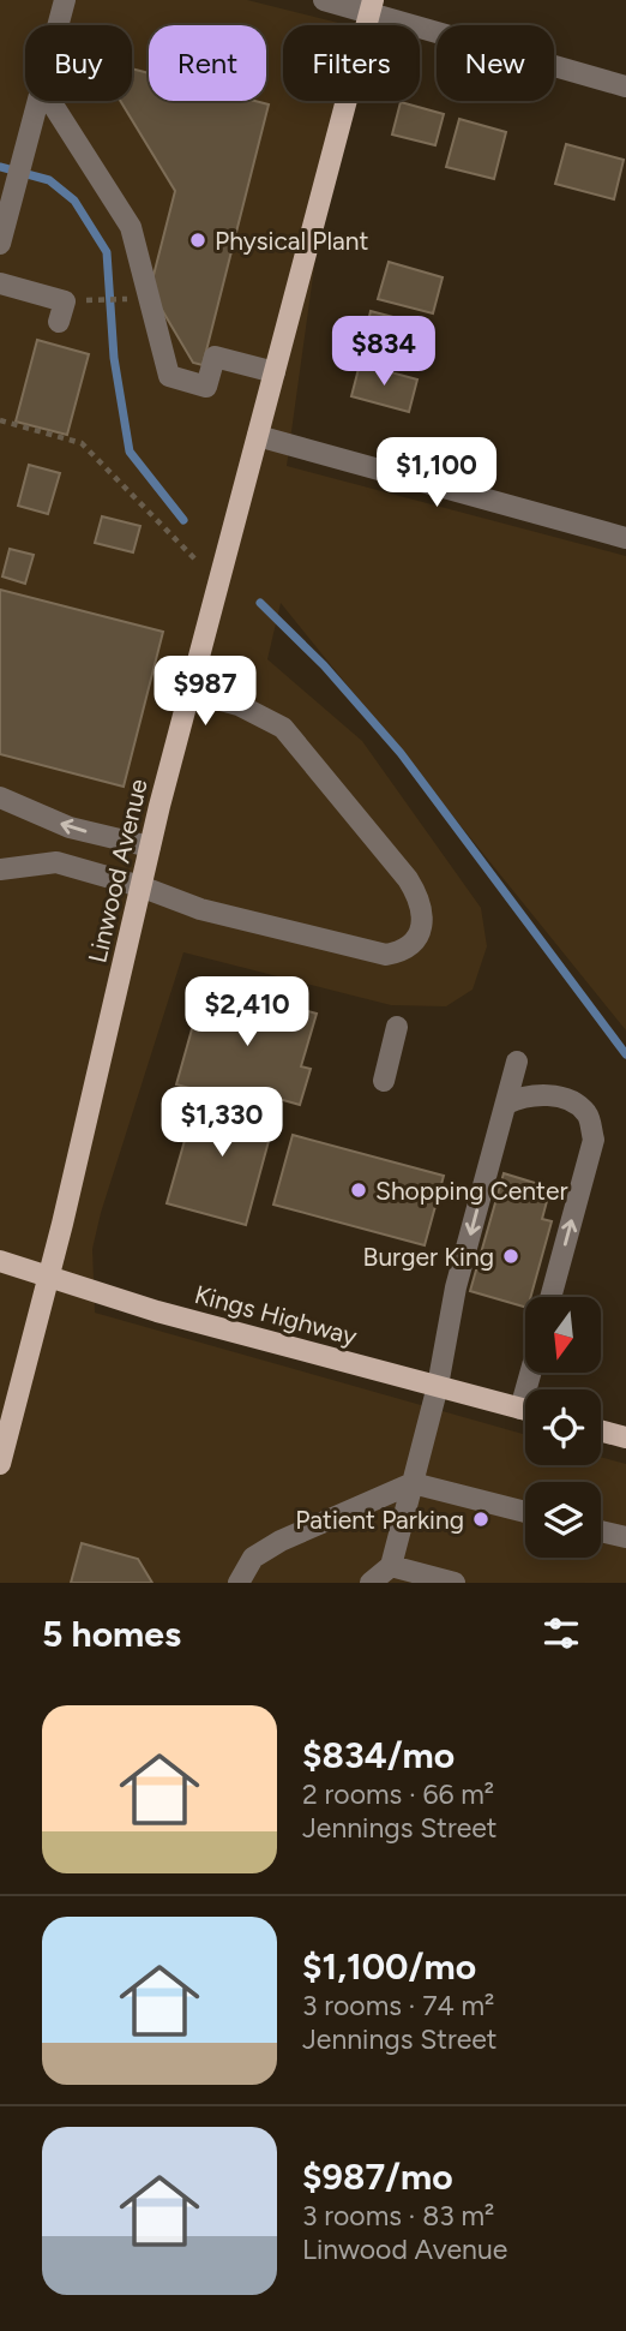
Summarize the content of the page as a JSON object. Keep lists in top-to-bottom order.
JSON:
{
  "streets": {
    "main road": ["Linwood Avenue", "Kings Highway"]
  },
  "crossings": [
    ["Linwood Avenue", "Kings Highway"]
  ],
  "places": [
    "Physical Plant",
    "Shopping Center",
    "Burger King",
    "Patient Parking"
  ],
  "north": "bottom",
  "page": {
    "chip": [
      "Buy",
      "Rent",
      "Filters",
      "New"
    ],
    "price": [
      "$834",
      "$1,100",
      "$987",
      "$2,410",
      "$1,330"
    ],
    "heading": "5 homes",
    "list": [
      {
        "name": "$834/mo",
        "note": "2 rooms · 66 m² · Jennings Street"
      },
      {
        "name": "$1,100/mo",
        "note": "3 rooms · 74 m² · Jennings Street"
      },
      {
        "name": "$987/mo",
        "note": "3 rooms · 83 m² · Linwood Avenue"
      }
    ]
  }
}
